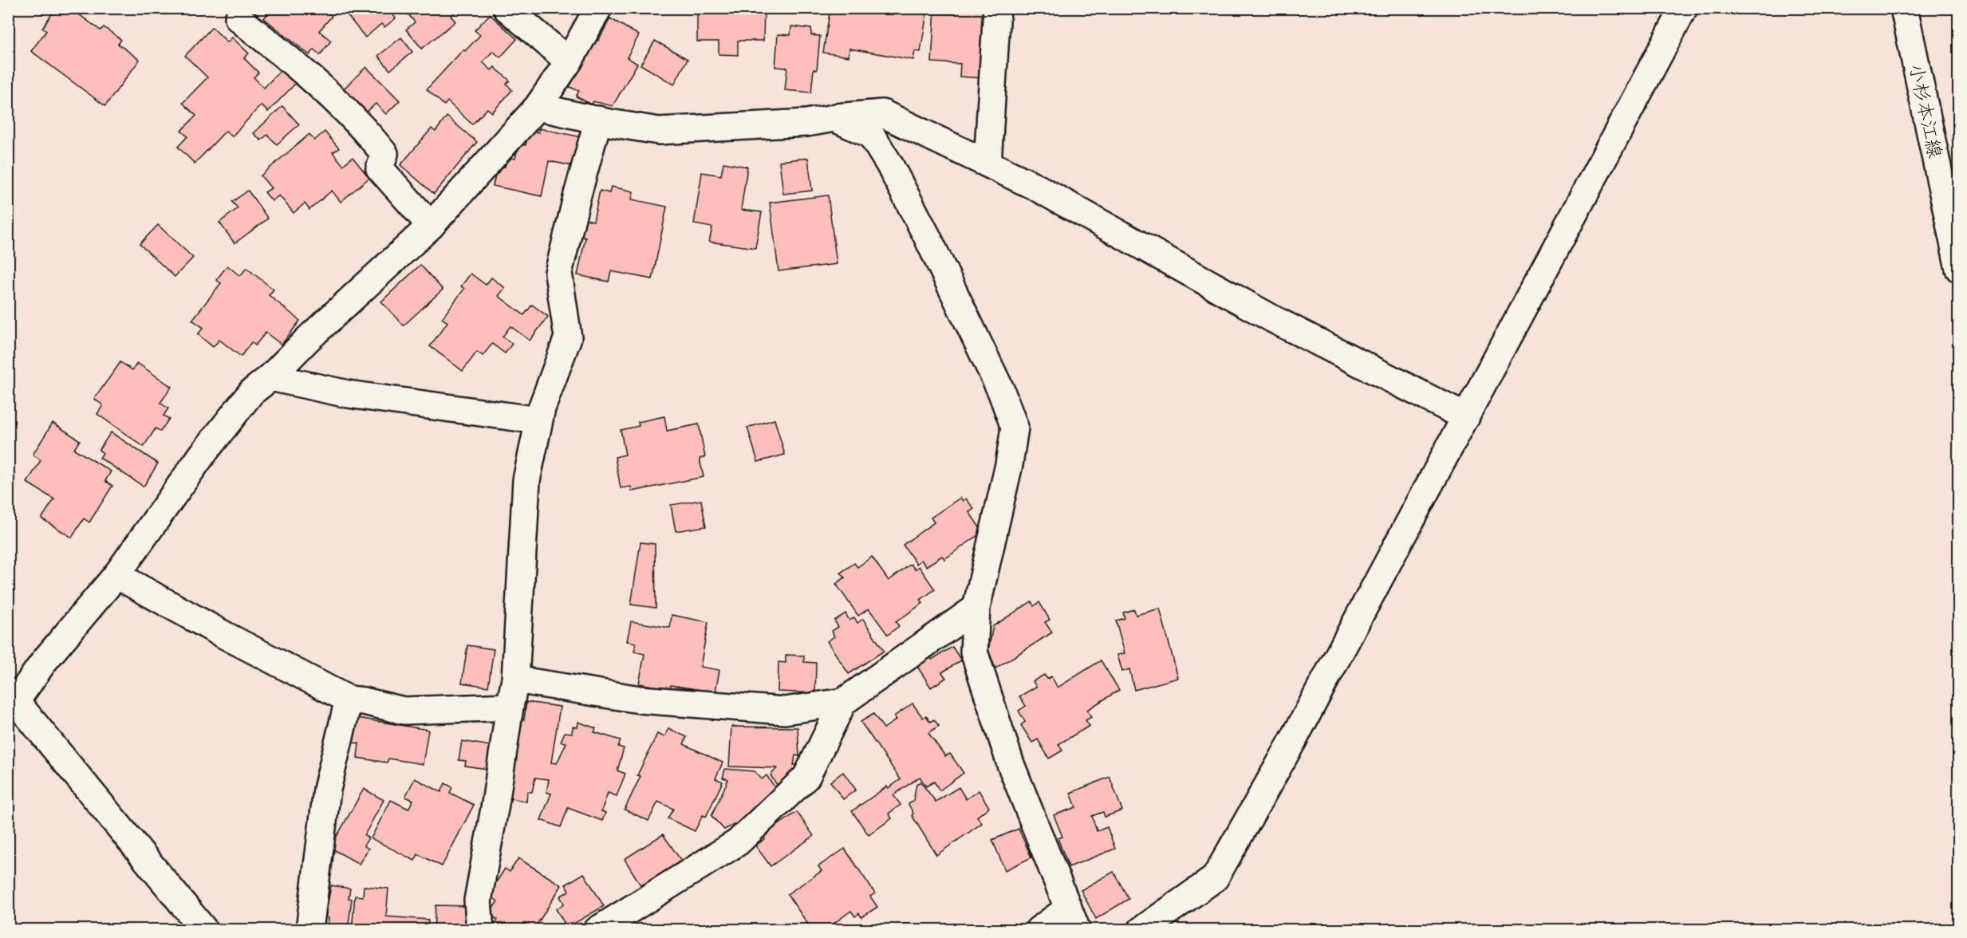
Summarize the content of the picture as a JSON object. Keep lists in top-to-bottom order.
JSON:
{
  "streets": {
    "street": ["小杉本江線"]
  }
}
